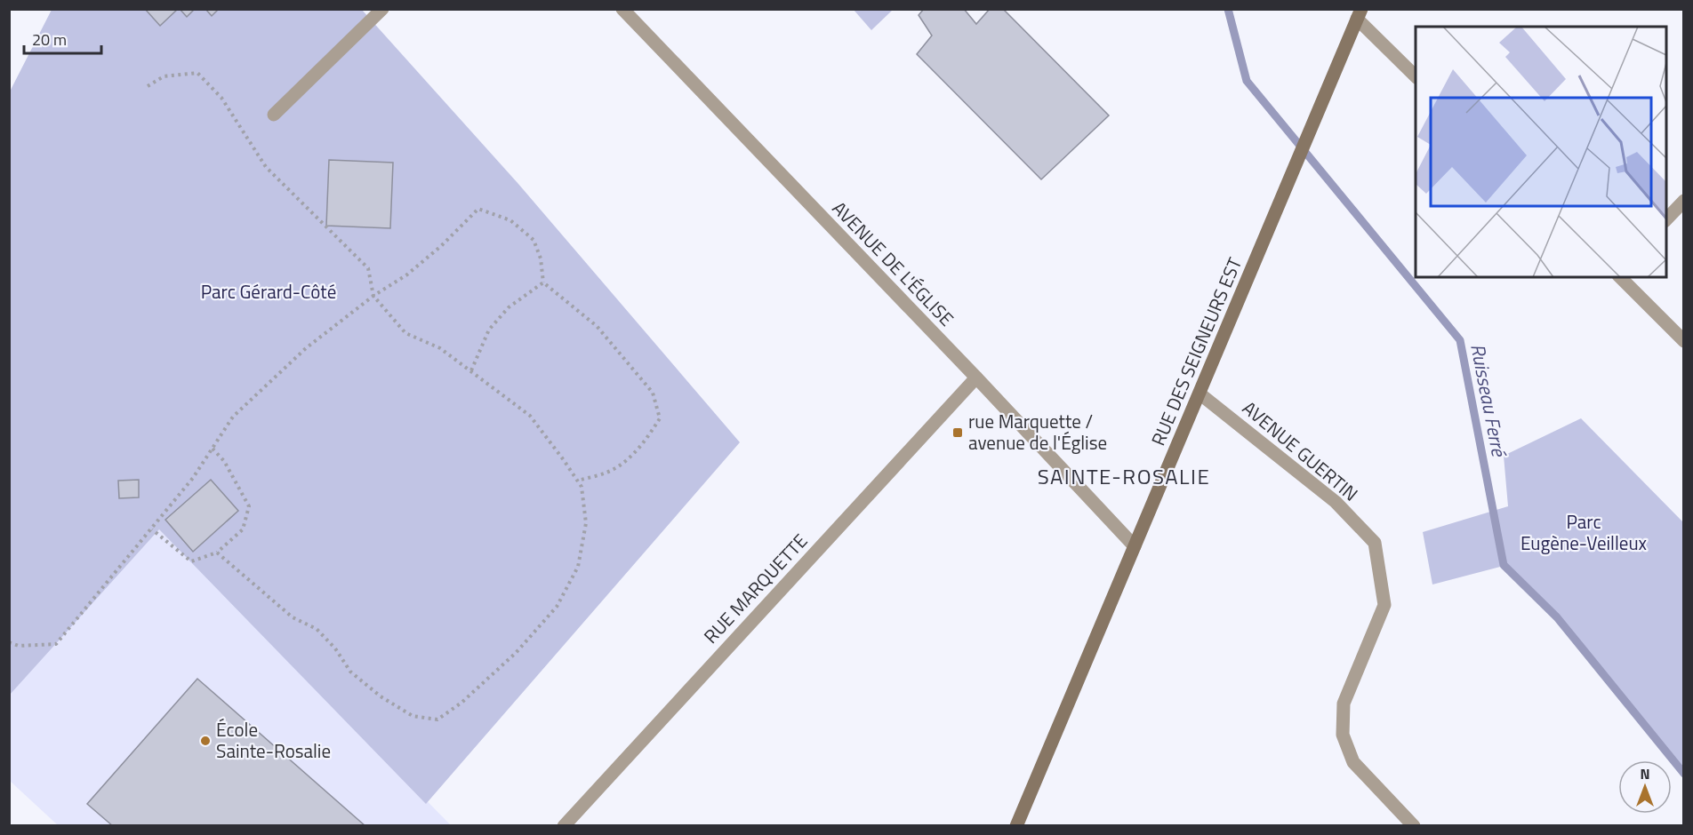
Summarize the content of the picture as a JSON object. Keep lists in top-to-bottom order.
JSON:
{
  "streets": {
    "main road": ["RUE DES SEIGNEURS EST"],
    "street": ["AVENUE DE L'ÉGLISE", "AVENUE GUERTIN", "RUE MARQUETTE"]
  },
  "crossings": [
    ["AVENUE DE L'ÉGLISE", "RUE DES SEIGNEURS EST"],
    ["AVENUE DE L'ÉGLISE", "RUE MARQUETTE"],
    ["RUE DES SEIGNEURS EST", "AVENUE GUERTIN"]
  ],
  "districts": ["SAINTE-ROSALIE"],
  "water": ["Ruisseau Ferré"],
  "parks": ["Parc Gérard-Côté", "Parc Eugène-Veilleux"],
  "places": {
    "transit": ["rue Marquette / avenue de l'Église"],
    "other": ["École Sainte-Rosalie"]
  },
  "scale_bar": "20 m",
  "north": "top"
}
